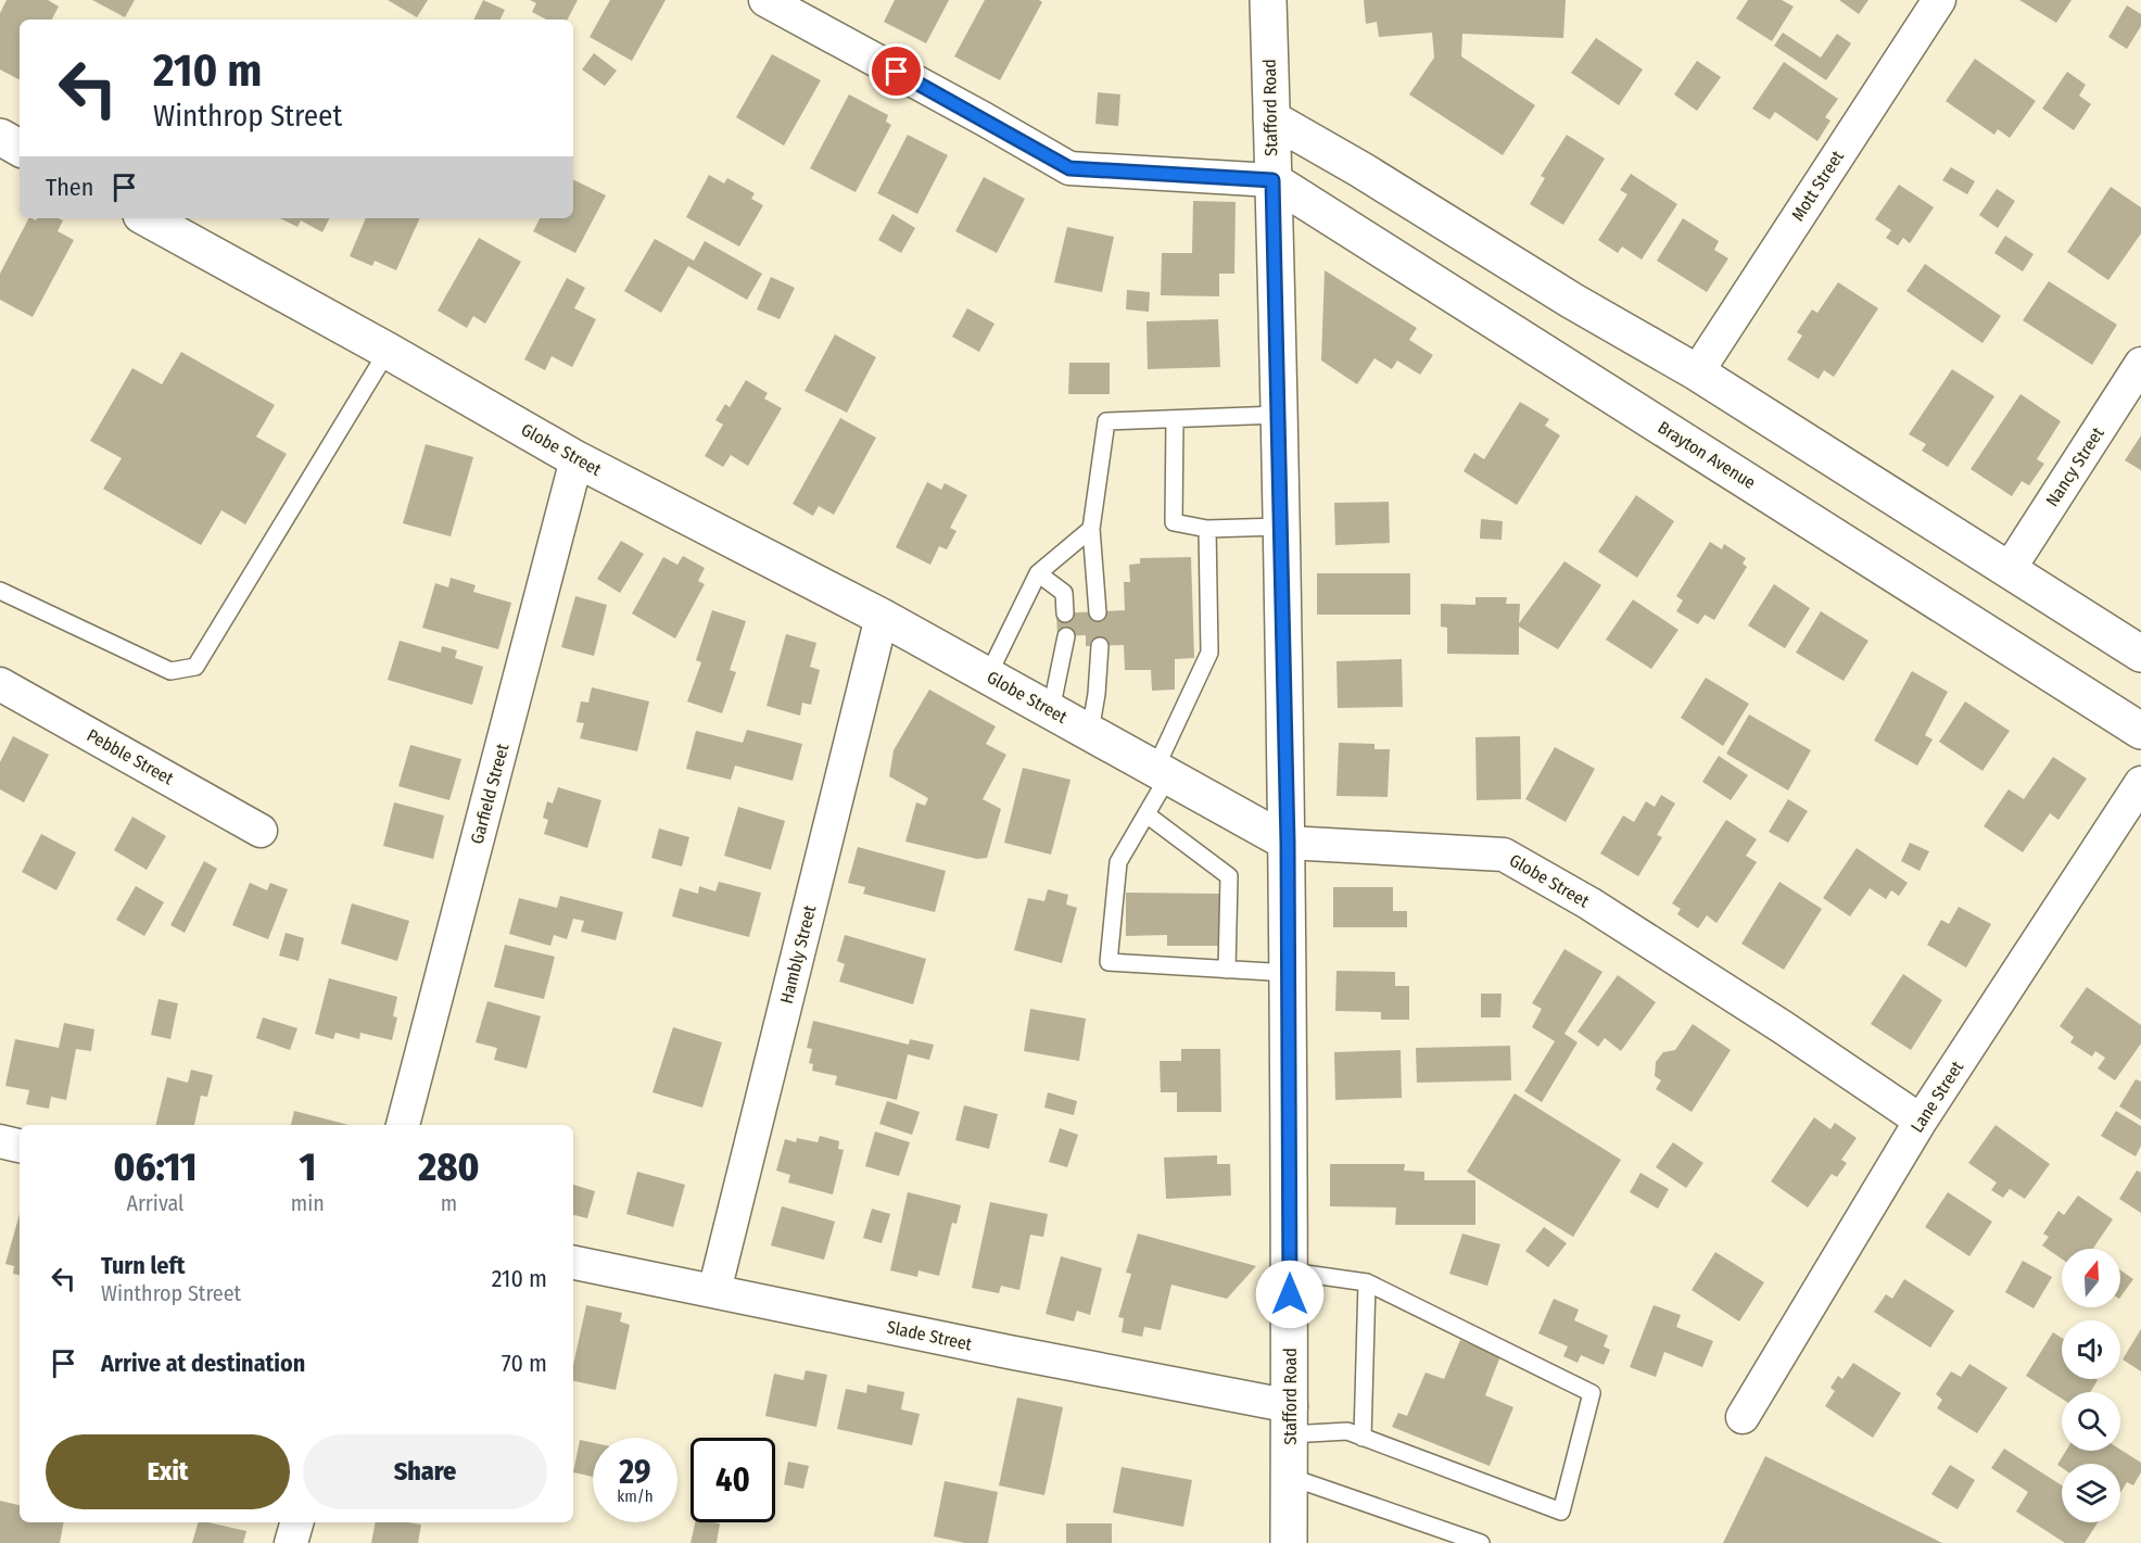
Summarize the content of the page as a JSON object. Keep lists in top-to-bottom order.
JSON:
{
  "streets": {
    "main road": ["Stafford Road", "Globe Street", "Brayton Avenue"],
    "street": [
      "Mott Street",
      "Nancy Street",
      "Pebble Street",
      "Garfield Street",
      "Hambly Street",
      "Lane Street",
      "Slade Street"
    ]
  },
  "crossings": [
    ["Stafford Road", "Globe Street"],
    ["Stafford Road", "Brayton Avenue"],
    ["Stafford Road", "Slade Street"],
    ["Globe Street", "Garfield Street"],
    ["Globe Street", "Hambly Street"],
    ["Globe Street", "Lane Street"],
    ["Hambly Street", "Slade Street"]
  ],
  "north": "top",
  "page": {
    "turn": ["210 m", "Winthrop Street"],
    "then": "Then",
    "eta": [
      "06:11",
      "Arrival",
      "1",
      "min",
      "280",
      "m"
    ],
    "list": [
      {
        "name": "Turn left",
        "note": "Winthrop Street",
        "value": "210 m"
      },
      {
        "name": "Arrive at destination",
        "value": "70 m"
      }
    ],
    "buttons": ["Exit", "Share"],
    "speed": "29 km/h",
    "limit": "40"
  }
}
